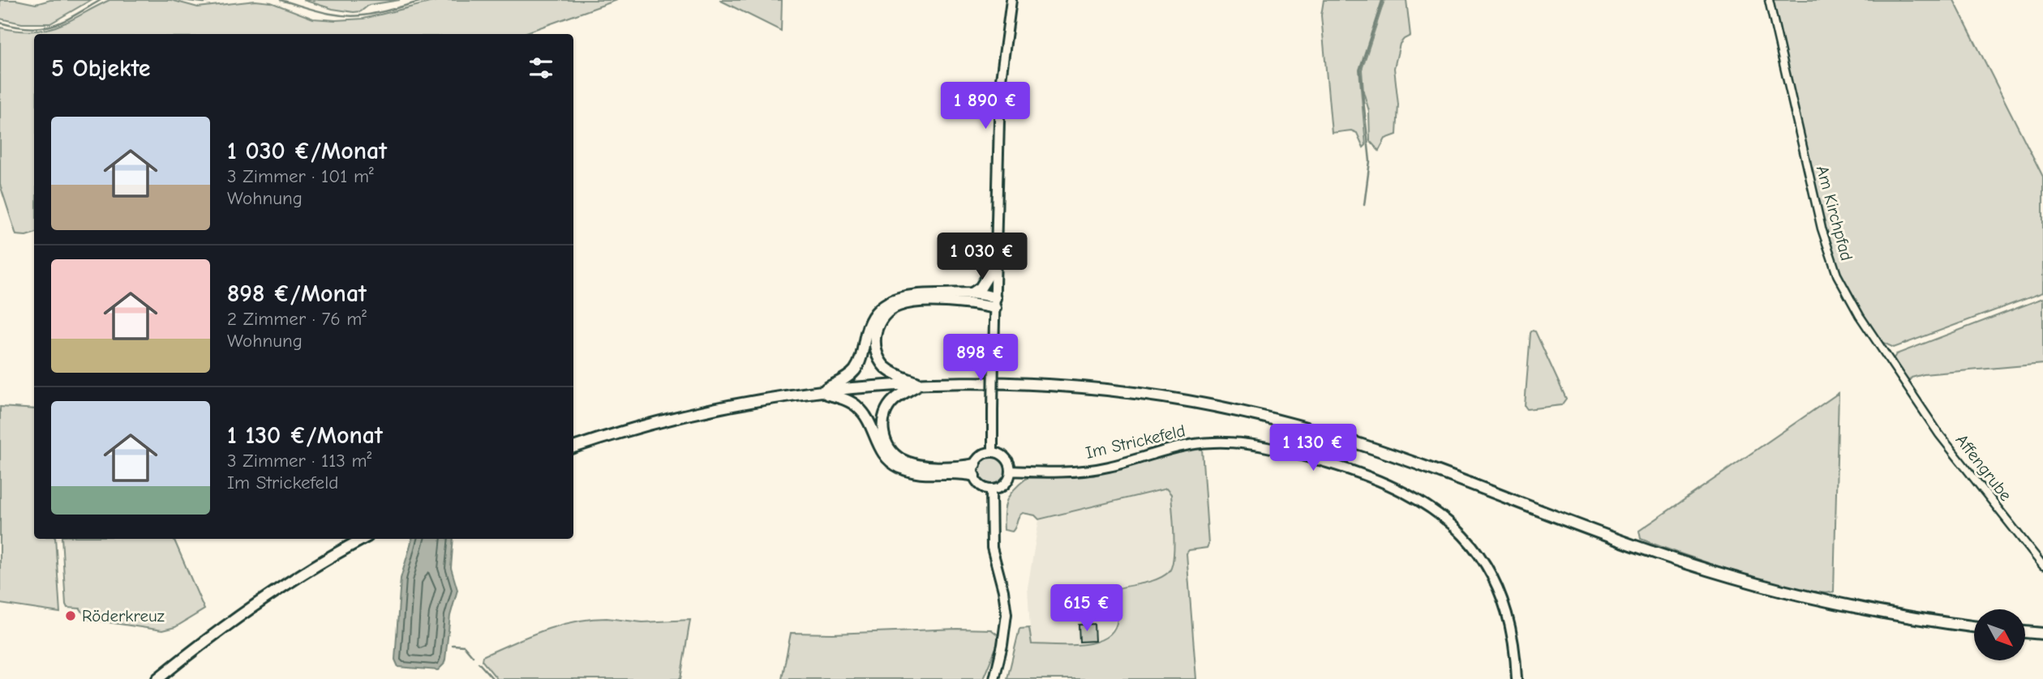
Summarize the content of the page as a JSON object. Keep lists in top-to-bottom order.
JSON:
{
  "streets": {
    "main road": ["Im Strickefeld"],
    "street": ["Am Kirchpfad", "Affengrube"]
  },
  "crossings": [
    ["Am Kirchpfad", "Affengrube"]
  ],
  "places": ["Röderkreuz"],
  "north": "bottom right",
  "page": {
    "heading": "5 Objekte",
    "price": [
      "1 890 €",
      "1 030 €",
      "898 €",
      "1 130 €",
      "615 €"
    ],
    "list": [
      {
        "name": "1 030 €/Monat",
        "note": "3 Zimmer · 101 m² · Wohnung"
      },
      {
        "name": "898 €/Monat",
        "note": "2 Zimmer · 76 m² · Wohnung"
      },
      {
        "name": "1 130 €/Monat",
        "note": "3 Zimmer · 113 m² · Im Strickefeld"
      }
    ]
  }
}
